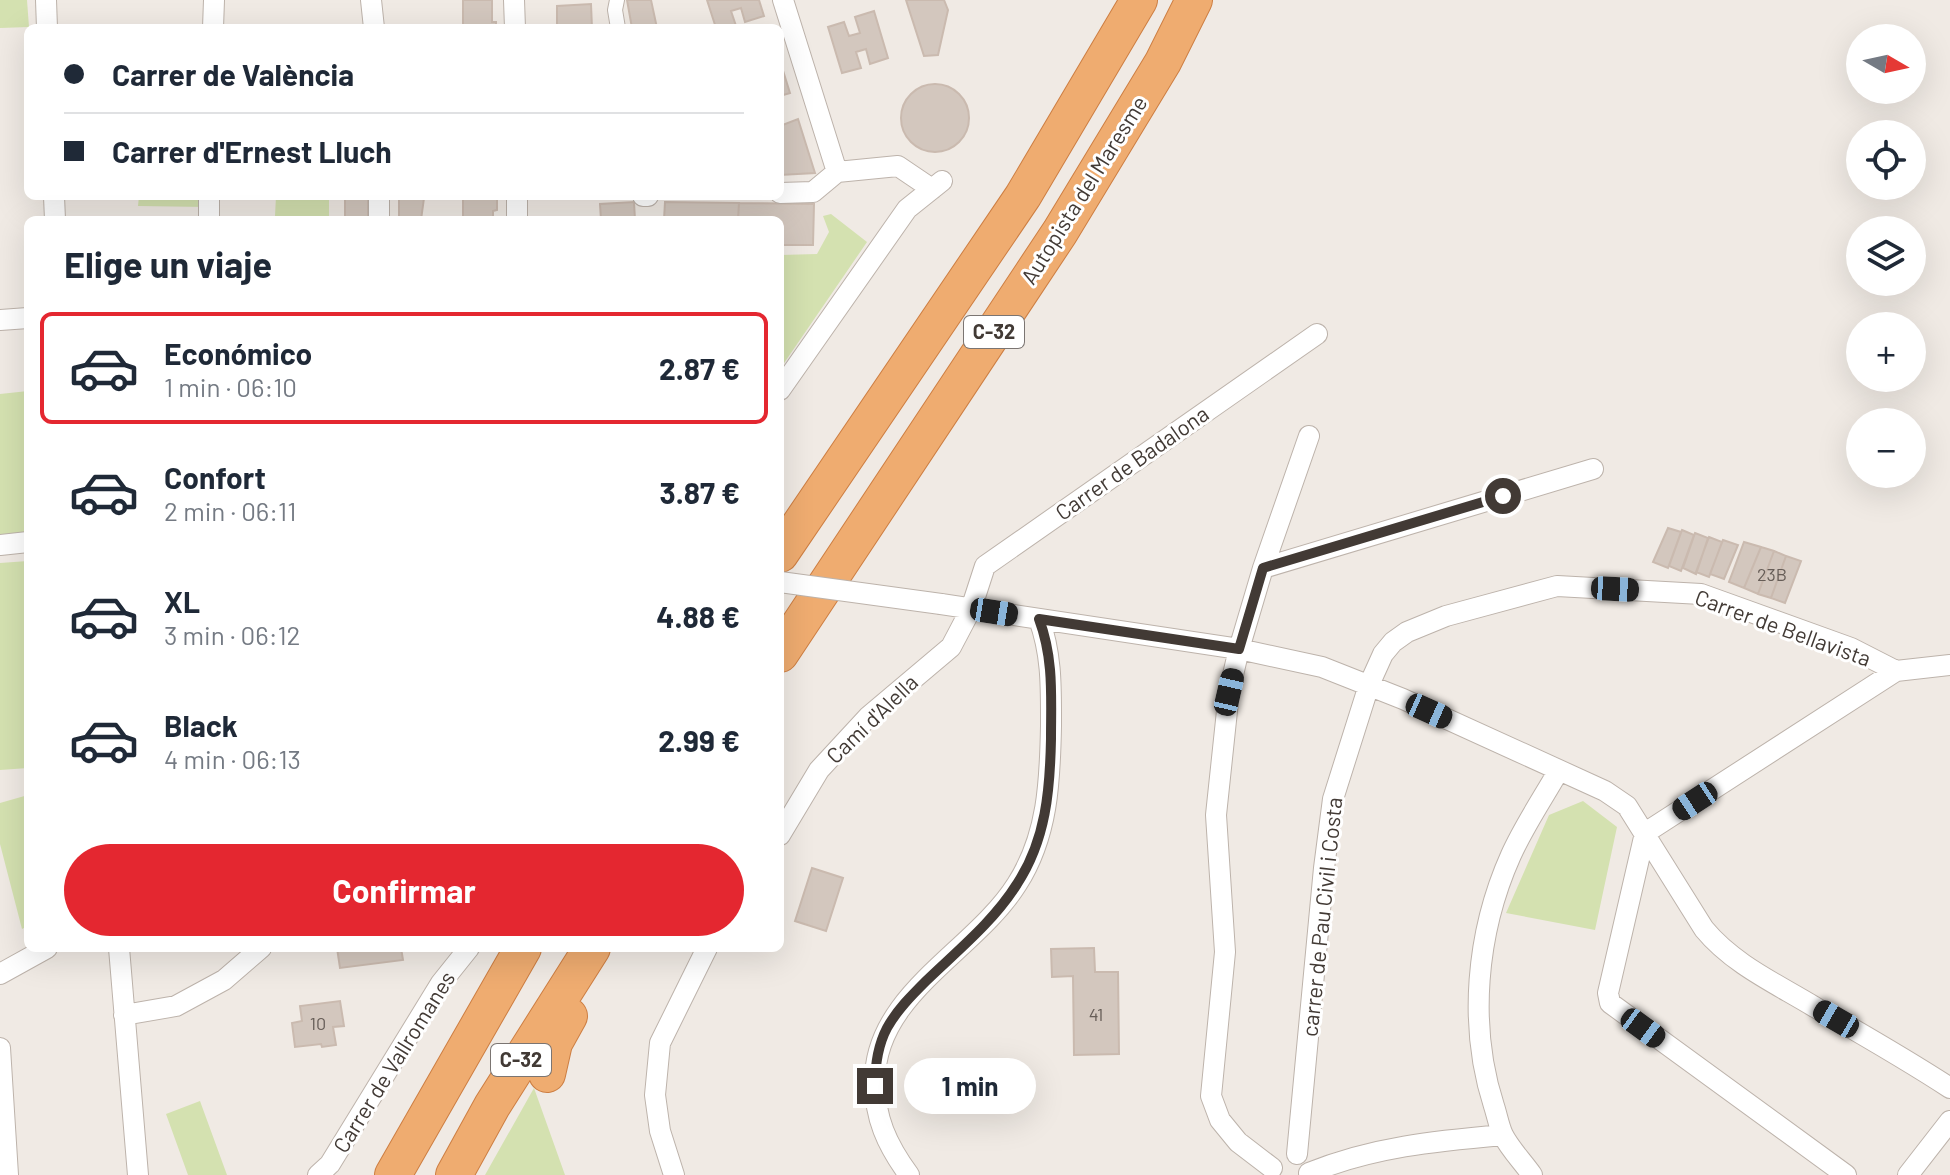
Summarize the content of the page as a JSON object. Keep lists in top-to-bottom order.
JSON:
{
  "streets": {
    "highway": ["Autopista del Maresme", "C-32"],
    "street": [
      "Carrer de Badalona",
      "Carrer de Bellavista",
      "Camí d'Alella",
      "carrer de Pau Civil i Costa",
      "Carrer de Vallromanes"
    ]
  },
  "crossings": [
    ["Carrer de Badalona", "Camí d'Alella"],
    ["Carrer de Bellavista", "carrer de Pau Civil i Costa"]
  ],
  "house_numbers": ["23B", "41", "10"],
  "north": "right",
  "page": {
    "map_buttons": ["+", "−"],
    "banner": ["Carrer de València", "Carrer d'Ernest Lluch"],
    "heading": "Elige un viaje",
    "list": [
      {
        "name": "Económico",
        "note": "1 min · 06:10",
        "value": "2.87 €"
      },
      {
        "name": "Confort",
        "note": "2 min · 06:11",
        "value": "3.87 €"
      },
      {
        "name": "XL",
        "note": "3 min · 06:12",
        "value": "4.88 €"
      },
      {
        "name": "Black",
        "note": "4 min · 06:13",
        "value": "2.99 €"
      }
    ],
    "buttons": "Confirmar",
    "bubble": "1 min"
  }
}
